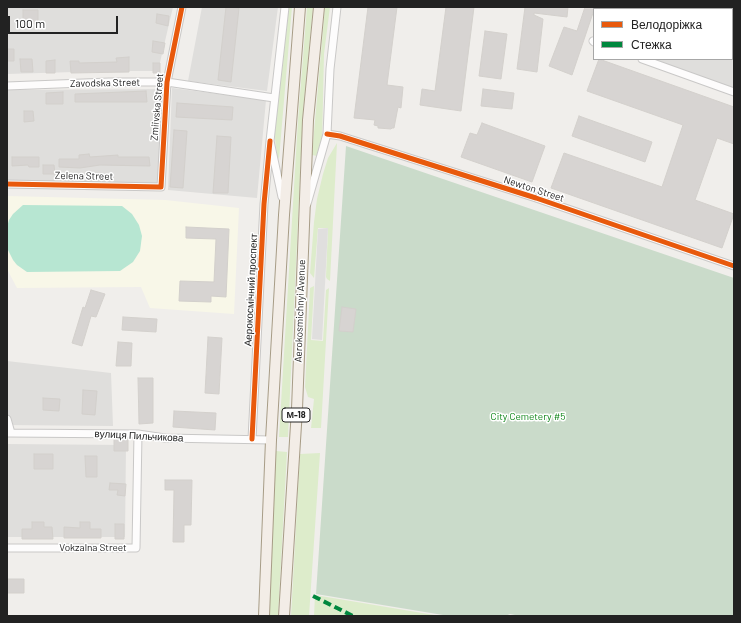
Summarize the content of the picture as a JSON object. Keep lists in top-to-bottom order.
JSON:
{
  "streets": {
    "main road": ["Aerokosmichnyi Avenue", "М-18"],
    "street": [
      "Zavodska Street",
      "Zmiivska Street",
      "Zelena Street",
      "Newton Street",
      "Аерокосмічний проспект",
      "вулиця Пильчикова",
      "Vokzalna Street"
    ]
  },
  "crossings": [
    ["Zavodska Street", "Zmiivska Street"],
    ["Zavodska Street", "Аерокосмічний проспект"],
    ["Zmiivska Street", "Zelena Street"],
    ["Аерокосмічний проспект", "Aerokosmichnyi Avenue"],
    ["Аерокосмічний проспект", "вулиця Пильчикова"],
    ["Aerokosmichnyi Avenue", "вулиця Пильчикова"],
    ["вулиця Пильчикова", "Vokzalna Street"]
  ],
  "parks": ["City Cemetery #5"],
  "legend": ["Велодоріжка", "Стежка"],
  "scale_bar": "100 m"
}
